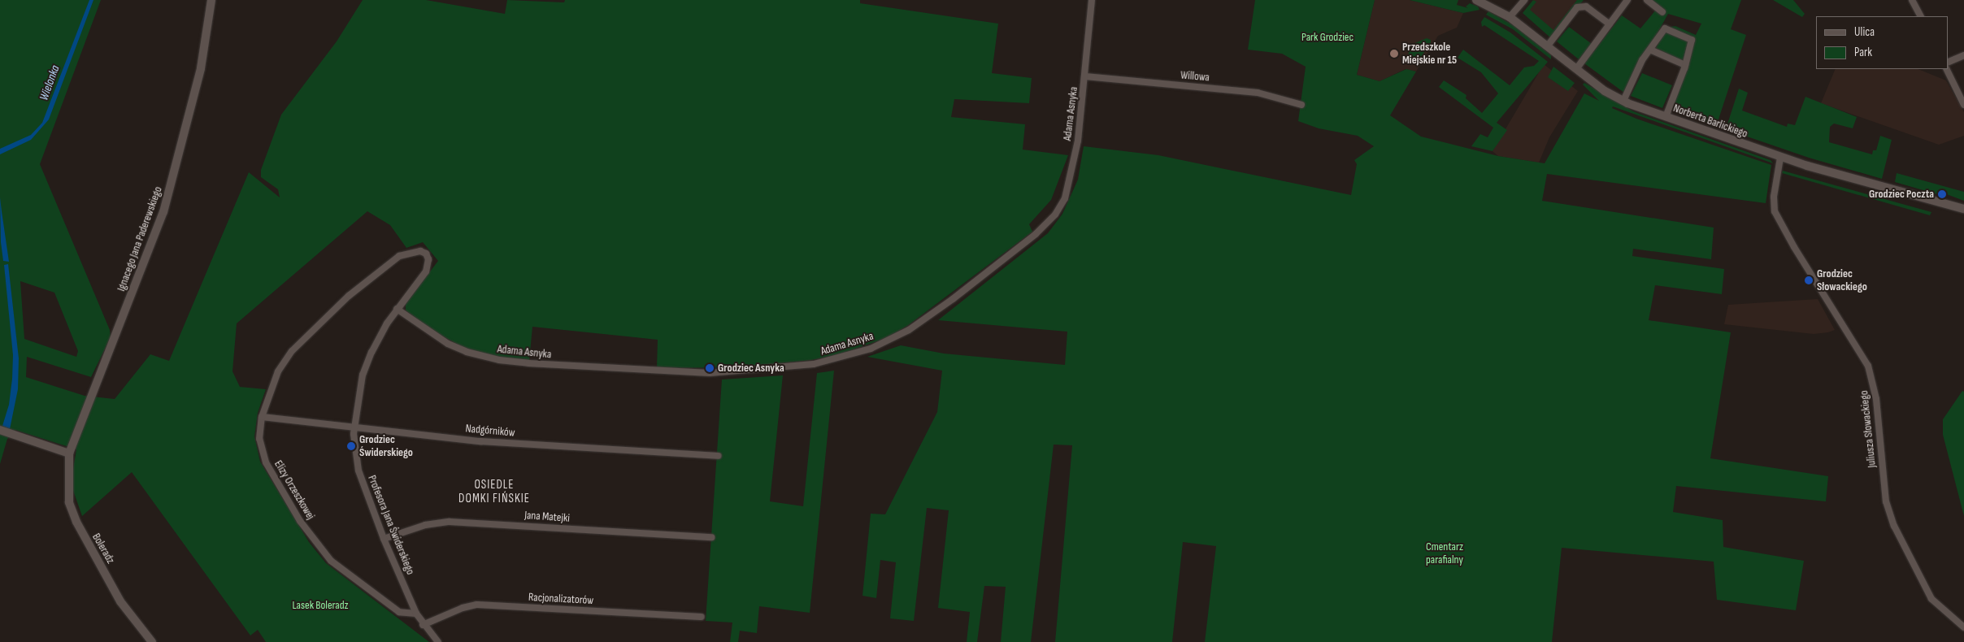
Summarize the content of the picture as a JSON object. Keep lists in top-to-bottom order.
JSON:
{
  "streets": {
    "street": [
      "Willowa",
      "Adama Asnyka",
      "Norberta Barlickiego",
      "Ignacego Jana Paderewskiego",
      "Juliusza Słowackiego",
      "Nadgórników",
      "Elizy Orzeszkowej",
      "Jana Matejki",
      "Profesora Jana Świderskiego",
      "Boleradz",
      "Racjonalizatorów"
    ]
  },
  "crossings": [
    ["Willowa", "Adama Asnyka"],
    ["Adama Asnyka", "Profesora Jana Świderskiego"],
    ["Norberta Barlickiego", "Juliusza Słowackiego"],
    ["Ignacego Jana Paderewskiego", "Boleradz"],
    ["Nadgórników", "Elizy Orzeszkowej"],
    ["Nadgórników", "Profesora Jana Świderskiego"],
    ["Elizy Orzeszkowej", "Profesora Jana Świderskiego"],
    ["Jana Matejki", "Profesora Jana Świderskiego"],
    ["Profesora Jana Świderskiego", "Racjonalizatorów"]
  ],
  "districts": ["OSIEDLE DOMKI FIŃSKIE"],
  "water": ["Wielonka"],
  "parks": ["Park Grodziec", "Cmentarz parafialny", "Lasek Boleradz"],
  "places": [
    "Przedszkole Miejskie nr 15",
    "Grodziec Poczta",
    "Grodziec Słowackiego",
    "Grodziec Asnyka",
    "Grodziec Świderskiego"
  ],
  "legend": ["Ulica", "Park"]
}
